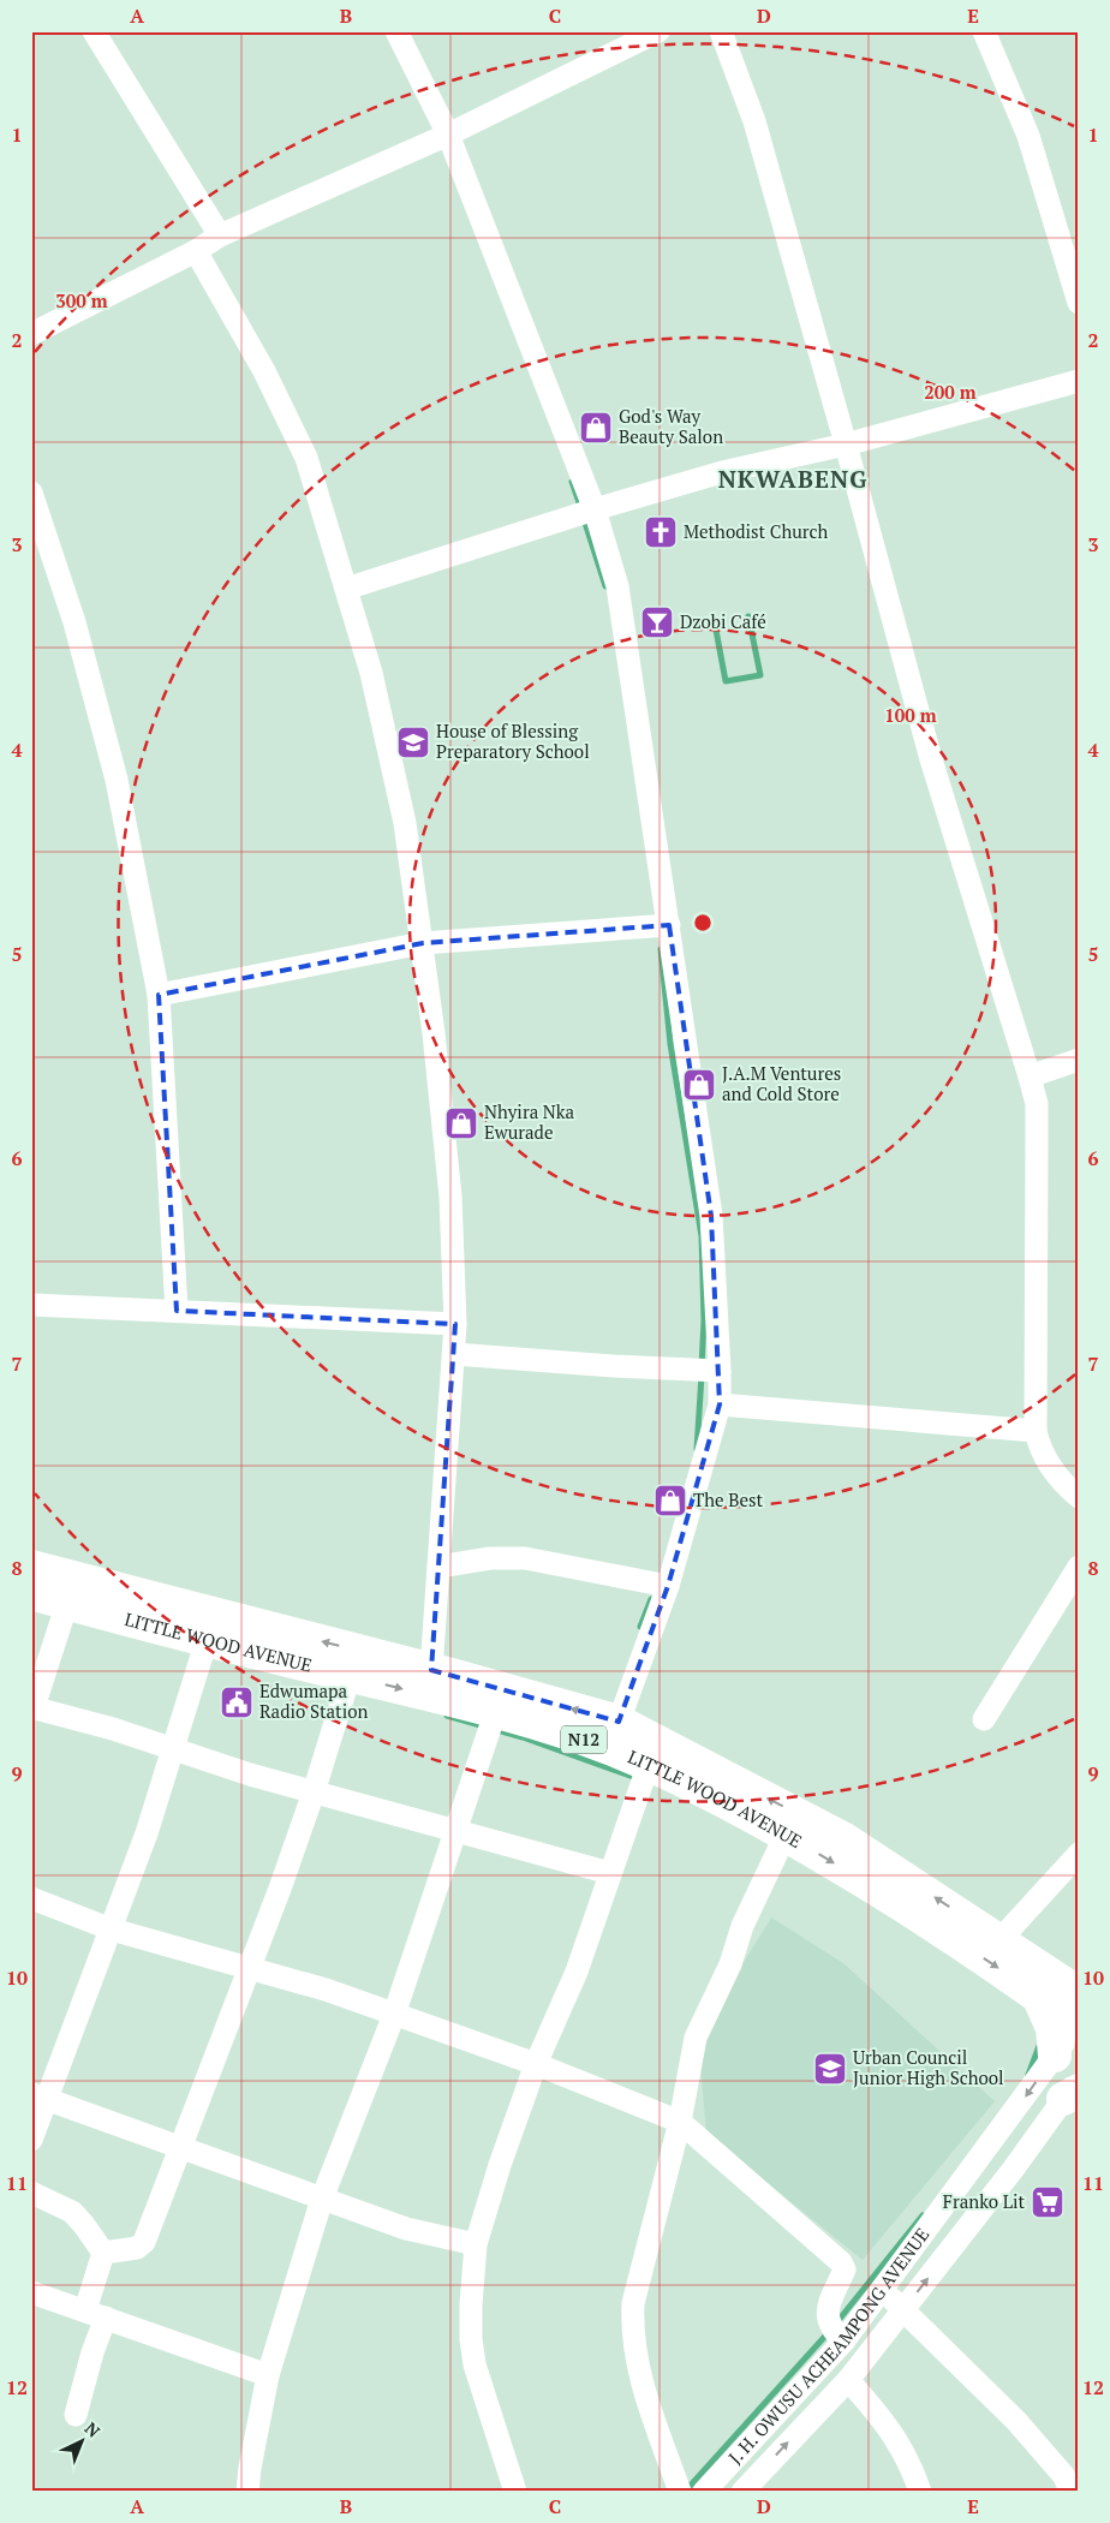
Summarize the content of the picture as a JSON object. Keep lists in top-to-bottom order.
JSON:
{
  "streets": {
    "highway": ["LITTLE WOOD AVENUE", "N12"],
    "street": ["J. H. OWUSU ACHEAMPONG AVENUE"]
  },
  "crossings": [
    ["LITTLE WOOD AVENUE", "J. H. OWUSU ACHEAMPONG AVENUE"]
  ],
  "districts": ["NKWABENG"],
  "places": {
    "shop": [
      "God's Way Beauty Salon",
      "J.A.M Ventures and Cold Store",
      "Nhyira Nka Ewurade",
      "The Best"
    ],
    "church": ["Methodist Church"],
    "bar": ["Dzobi Café"],
    "school or university": ["House of Blessing Preparatory School", "Urban Council Junior High School"],
    "public building": ["Edwumapa Radio Station"],
    "supermarket": ["Franko Lit"]
  },
  "north": "top right",
  "grid": {
    "columns": [
      "A",
      "B",
      "C",
      "D",
      "E"
    ],
    "rows": [
      "1",
      "2",
      "3",
      "4",
      "5",
      "6",
      "7",
      "8",
      "9",
      "10",
      "11",
      "12"
    ]
  },
  "rings": ["300 m", "200 m", "100 m"]
}
